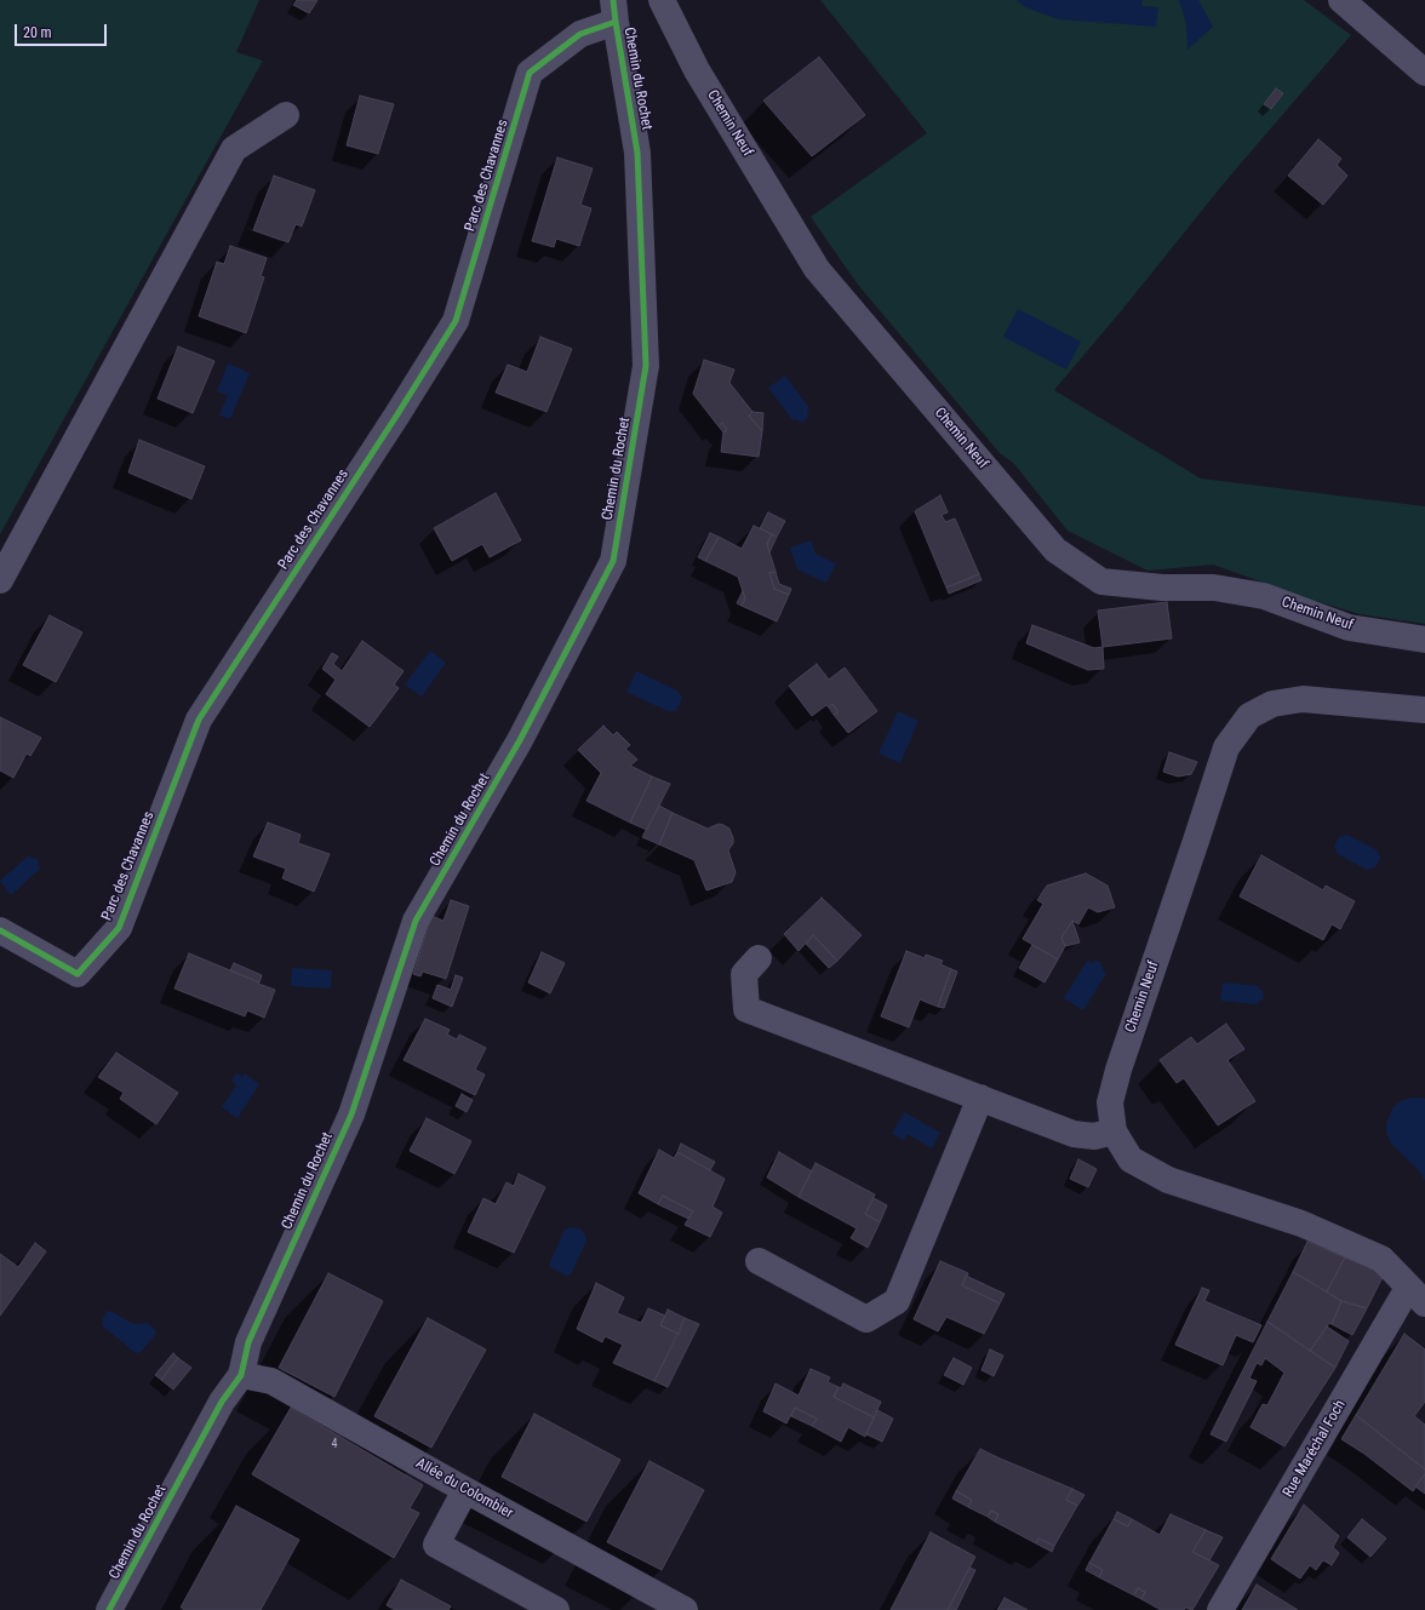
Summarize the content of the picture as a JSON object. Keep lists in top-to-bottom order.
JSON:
{
  "streets": {
    "street": [
      "Chemin du Rochet",
      "Chemin Neuf",
      "Parc des Chavannes",
      "Rue Maréchal Foch",
      "Allée du Colombier"
    ]
  },
  "crossings": [
    ["Chemin du Rochet", "Parc des Chavannes"],
    ["Chemin du Rochet", "Allée du Colombier"],
    ["Chemin Neuf", "Rue Maréchal Foch"]
  ],
  "house_numbers": ["4"],
  "scale_bar": "20 m"
}
